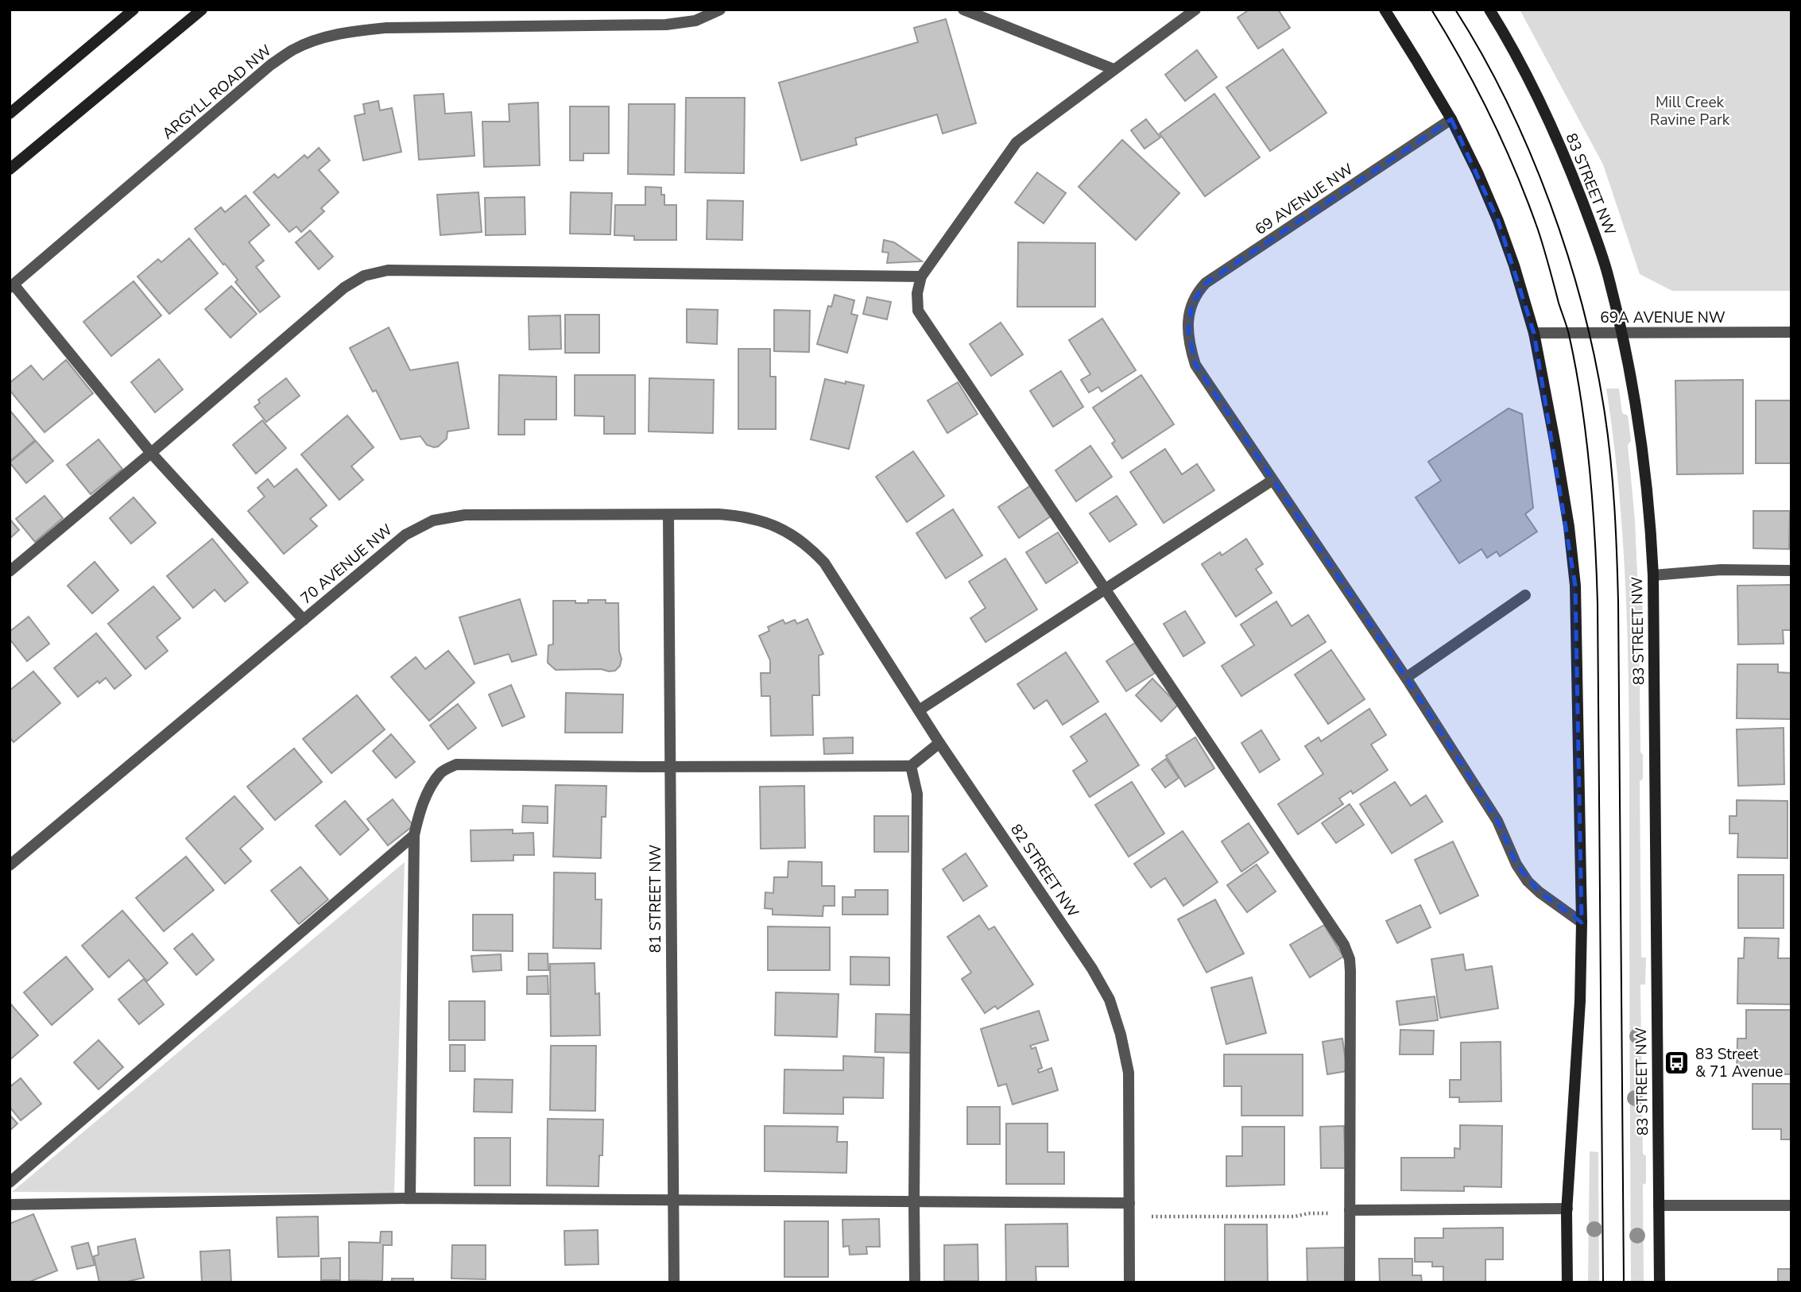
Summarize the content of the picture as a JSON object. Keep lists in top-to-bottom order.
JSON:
{
  "streets": {
    "main road": ["83 STREET NW"],
    "street": [
      "ARGYLL ROAD NW",
      "69 AVENUE NW",
      "69A AVENUE NW",
      "70 AVENUE NW",
      "82 STREET NW",
      "81 STREET NW"
    ]
  },
  "crossings": [
    ["83 STREET NW", "69A AVENUE NW"],
    ["70 AVENUE NW", "82 STREET NW"],
    ["70 AVENUE NW", "81 STREET NW"]
  ],
  "parks": ["Mill Creek Ravine Park"],
  "places": {
    "bus stop": ["83 Street & 71 Avenue"]
  }
}
